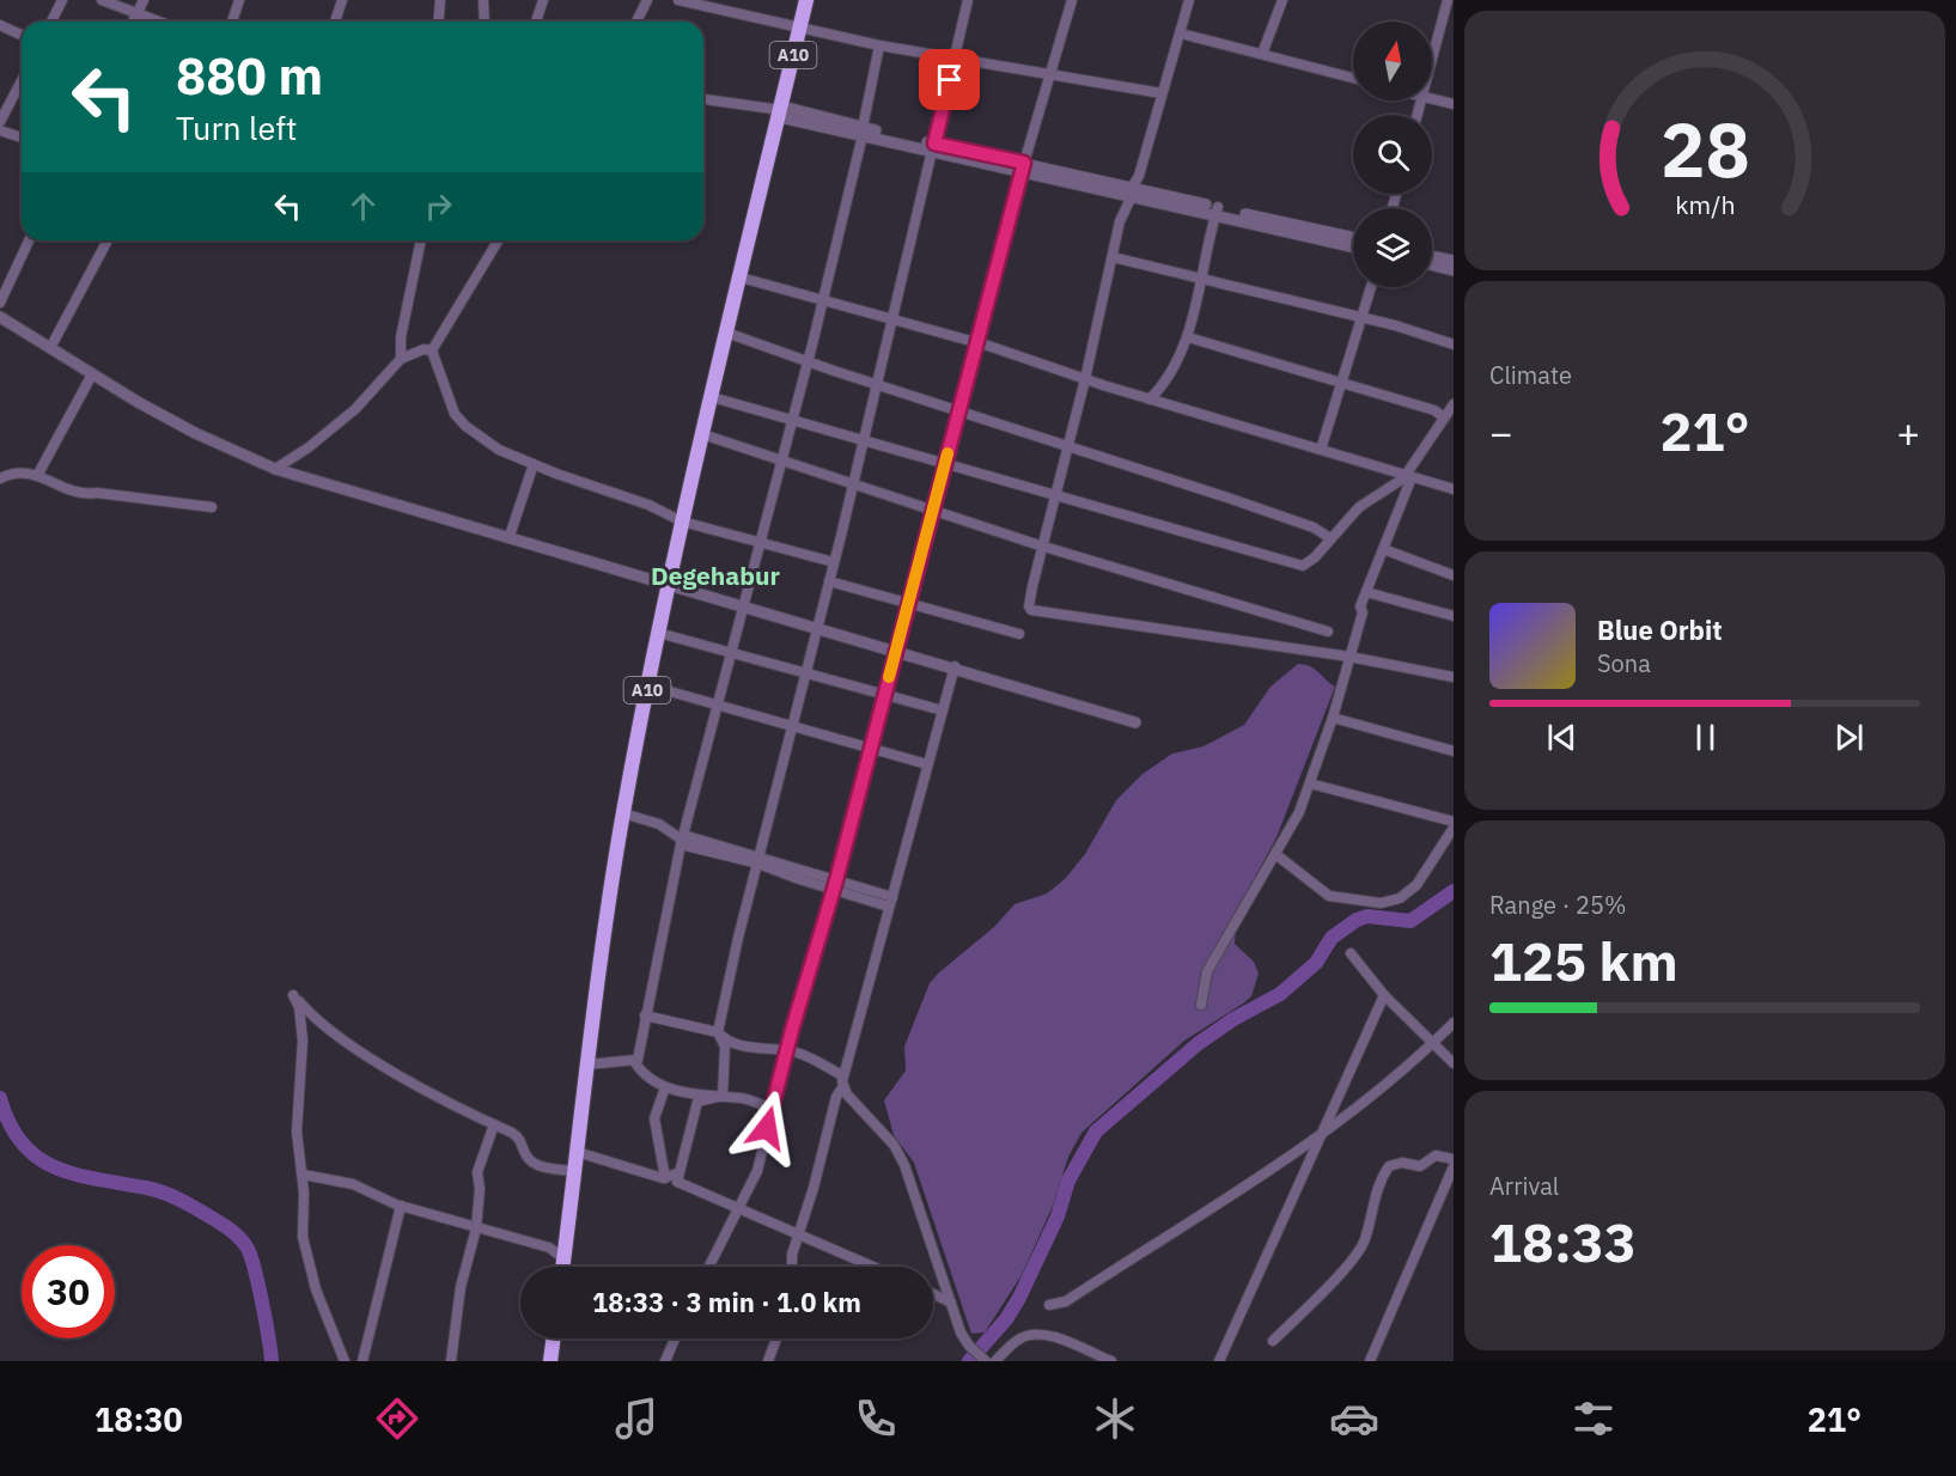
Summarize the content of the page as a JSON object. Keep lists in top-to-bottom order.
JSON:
{
  "streets": {
    "highway": ["A10"]
  },
  "districts": ["Degehabur"],
  "north": "top",
  "page": {
    "turn": ["880 m", "Turn left"],
    "tile": [
      "Climate",
      ["Range · 25%", "125 km"],
      ["Arrival", "18:33"]
    ],
    "heat": ["−", "21°", "+"],
    "song": ["Blue Orbit", "Sona"],
    "limit": "30",
    "trip": "18:33 · 3 min · 1.0 km",
    "tabs": ["18:30", "21°"],
    "gauge": ["28", "km/h"]
  }
}
